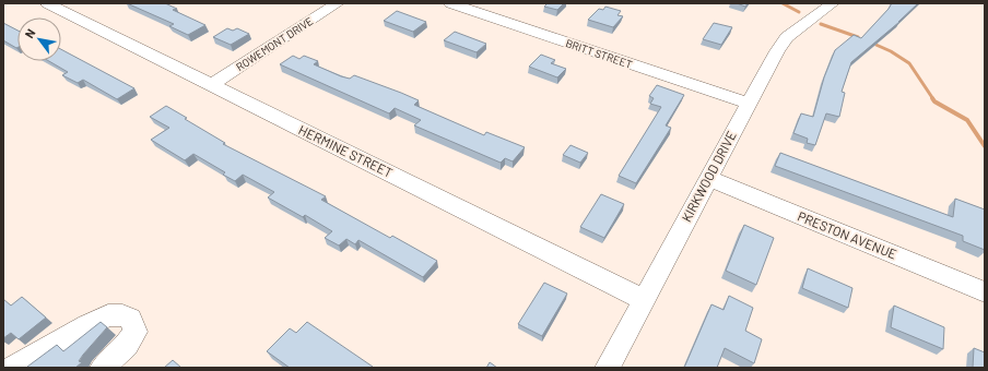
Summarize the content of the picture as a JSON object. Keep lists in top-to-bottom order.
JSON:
{
  "streets": {
    "street": [
      "ROWEMONT DRIVE",
      "BRITT STREET",
      "HERMINE STREET",
      "KIRKWOOD DRIVE",
      "PRESTON AVENUE"
    ]
  },
  "crossings": [
    ["ROWEMONT DRIVE", "HERMINE STREET"],
    ["BRITT STREET", "KIRKWOOD DRIVE"],
    ["HERMINE STREET", "KIRKWOOD DRIVE"],
    ["KIRKWOOD DRIVE", "PRESTON AVENUE"]
  ],
  "north": "top left"
}
